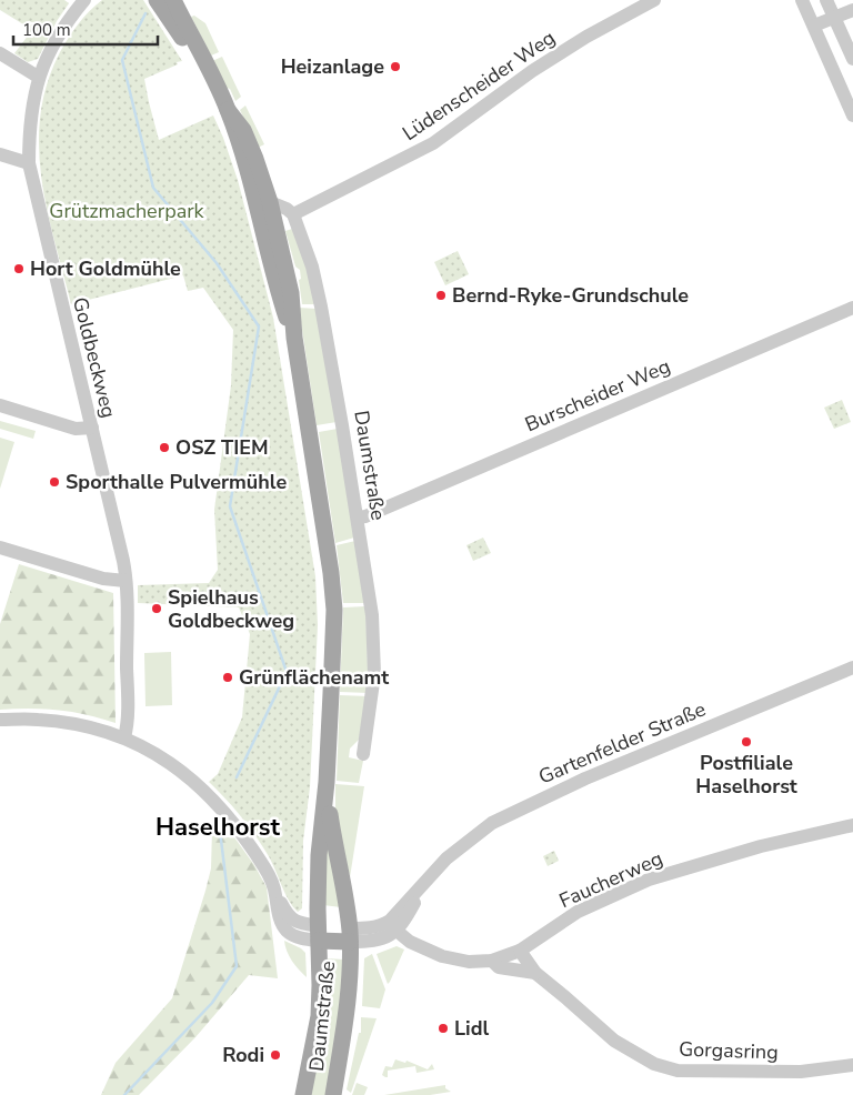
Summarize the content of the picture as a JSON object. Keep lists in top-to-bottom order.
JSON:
{
  "streets": {
    "main road": ["Daumstraße"],
    "street": [
      "Lüdenscheider Weg",
      "Goldbeckweg",
      "Burscheider Weg",
      "Gartenfelder Straße",
      "Faucherweg",
      "Gorgasring"
    ]
  },
  "crossings": [
    ["Lüdenscheider Weg", "Daumstraße"],
    ["Burscheider Weg", "Daumstraße"],
    ["Daumstraße", "Gartenfelder Straße"],
    ["Gartenfelder Straße", "Faucherweg"],
    ["Faucherweg", "Gorgasring"]
  ],
  "districts": ["Haselhorst"],
  "parks": ["Grützmacherpark"],
  "places": [
    "Heizanlage",
    "Hort Goldmühle",
    "Bernd-Ryke-Grundschule",
    "OSZ TIEM",
    "Sporthalle Pulvermühle",
    "Spielhaus Goldbeckweg",
    "Grünflächenamt",
    "Postfiliale Haselhorst",
    "Lidl",
    "Rodi"
  ],
  "scale_bar": "100 m"
}
